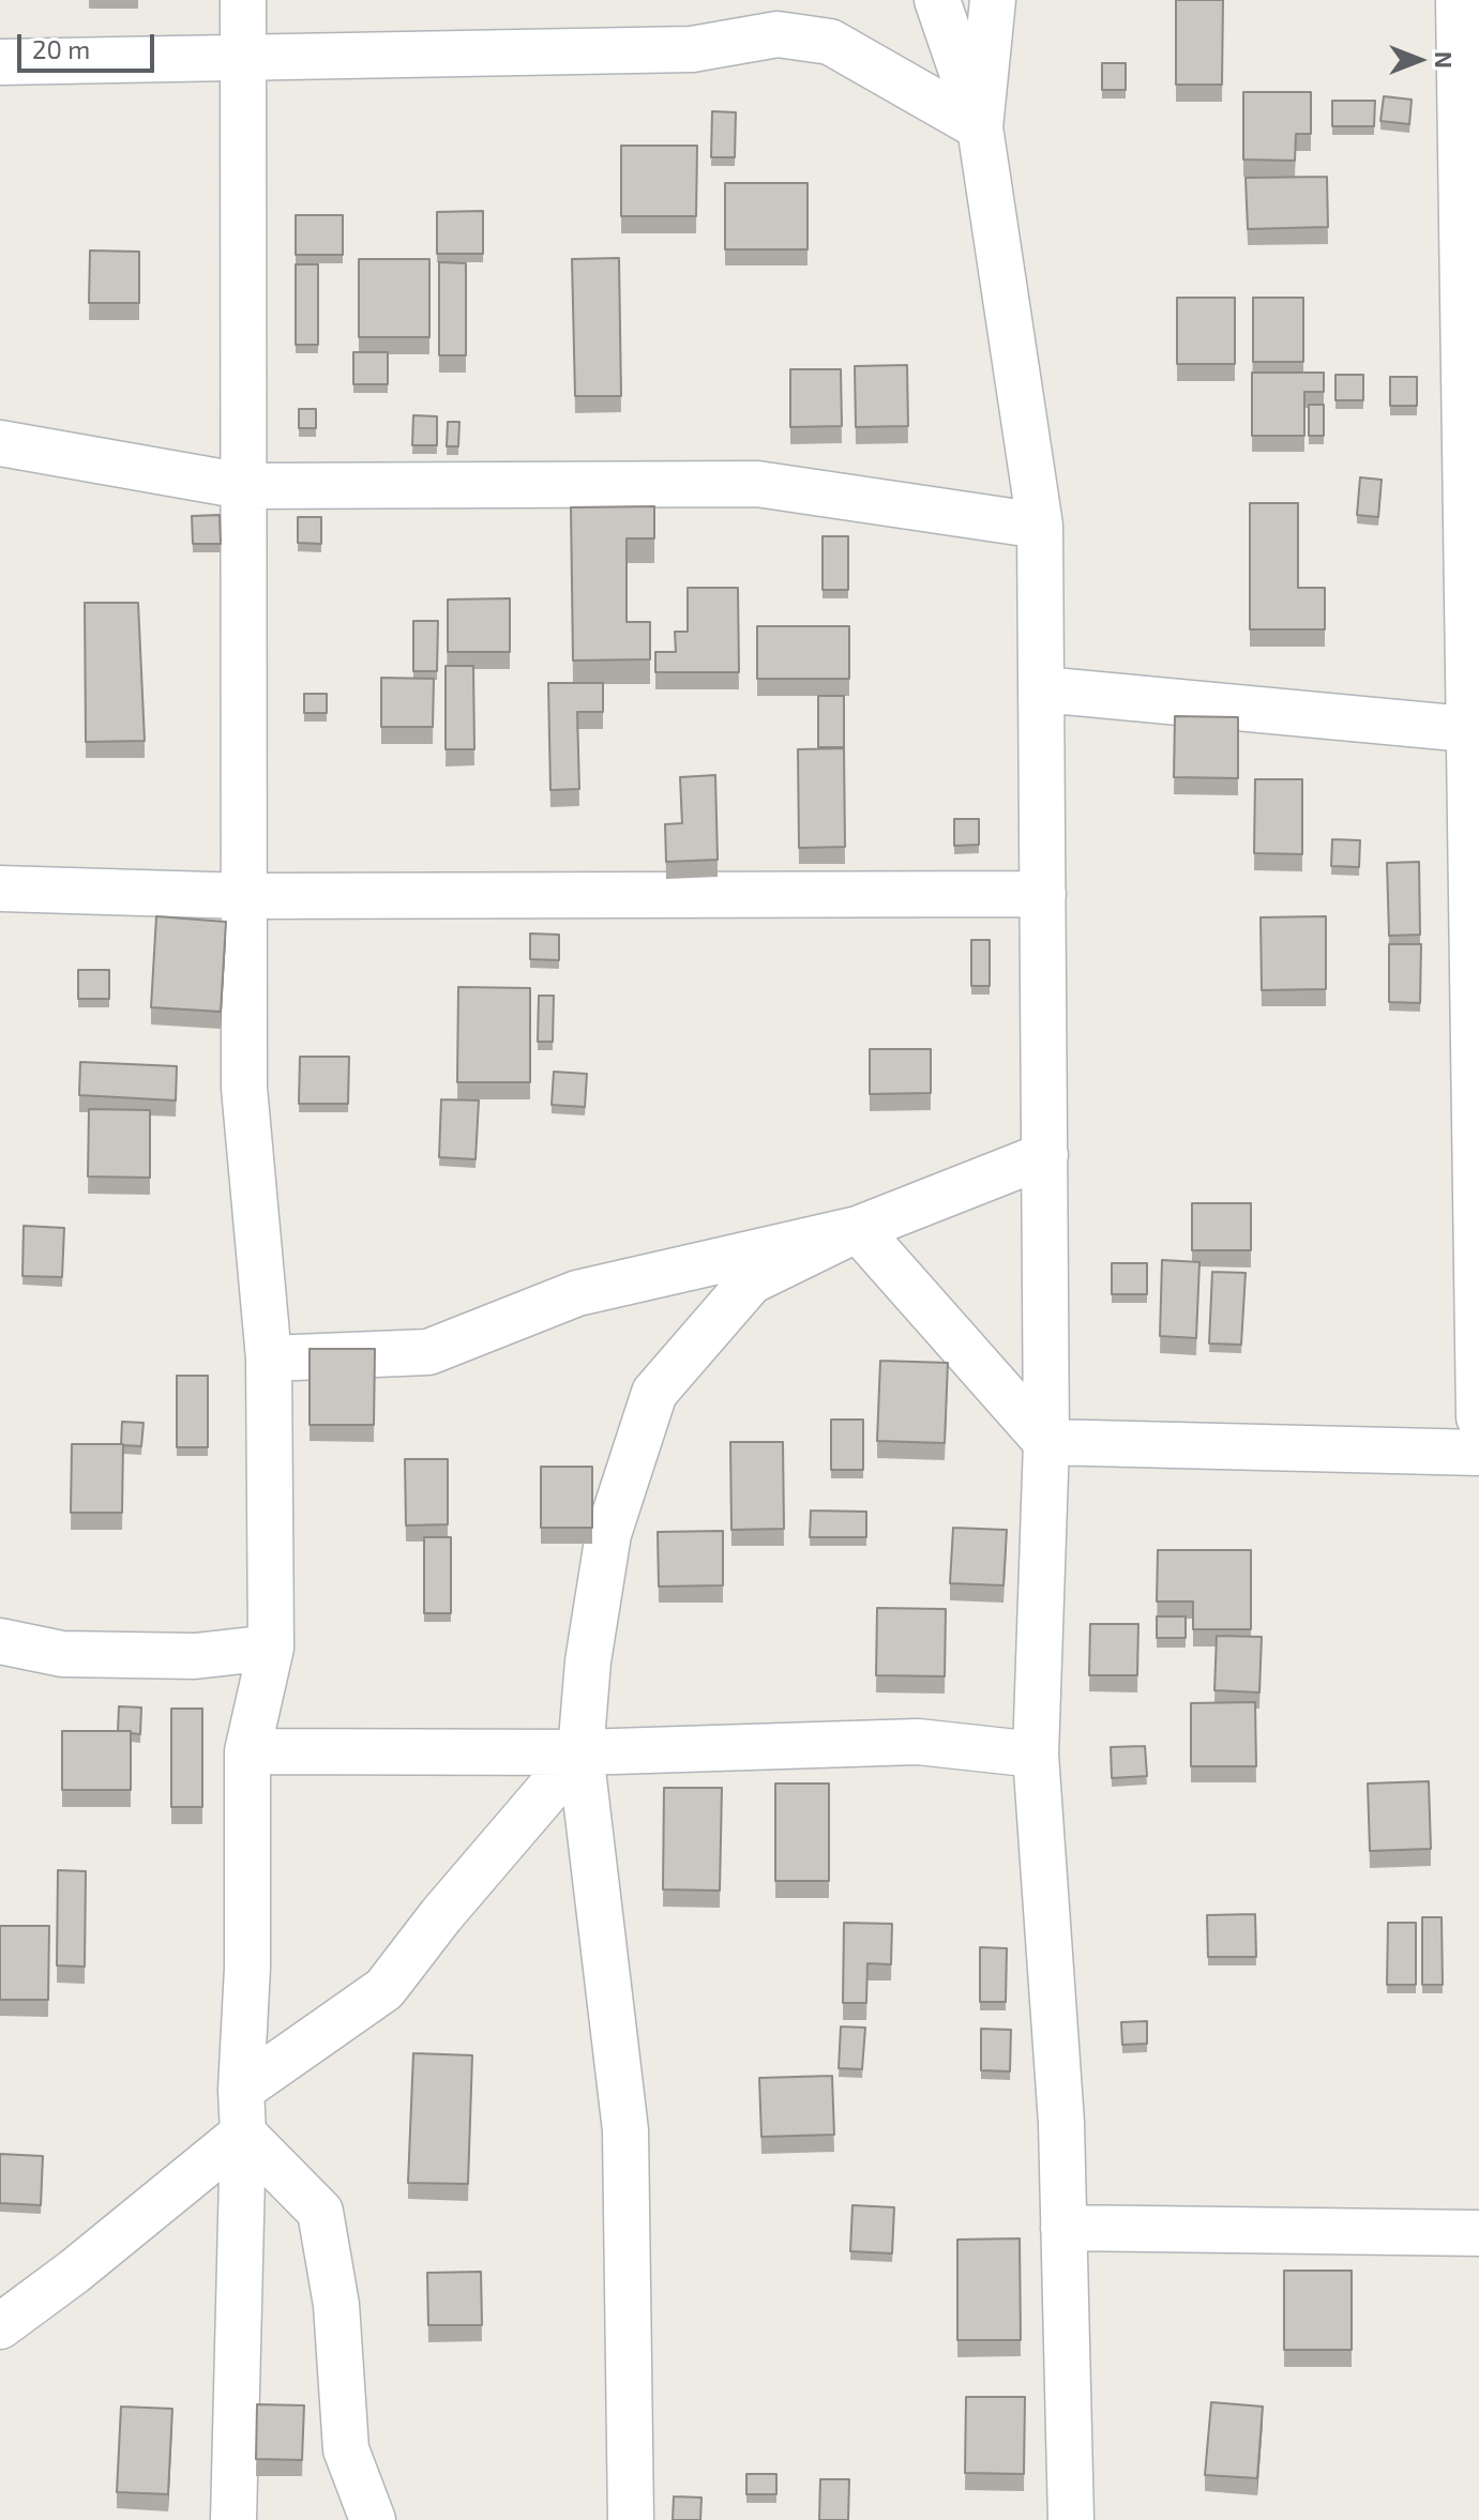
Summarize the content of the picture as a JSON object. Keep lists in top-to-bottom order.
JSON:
{
  "scale_bar": "20 m",
  "north": "right"
}
